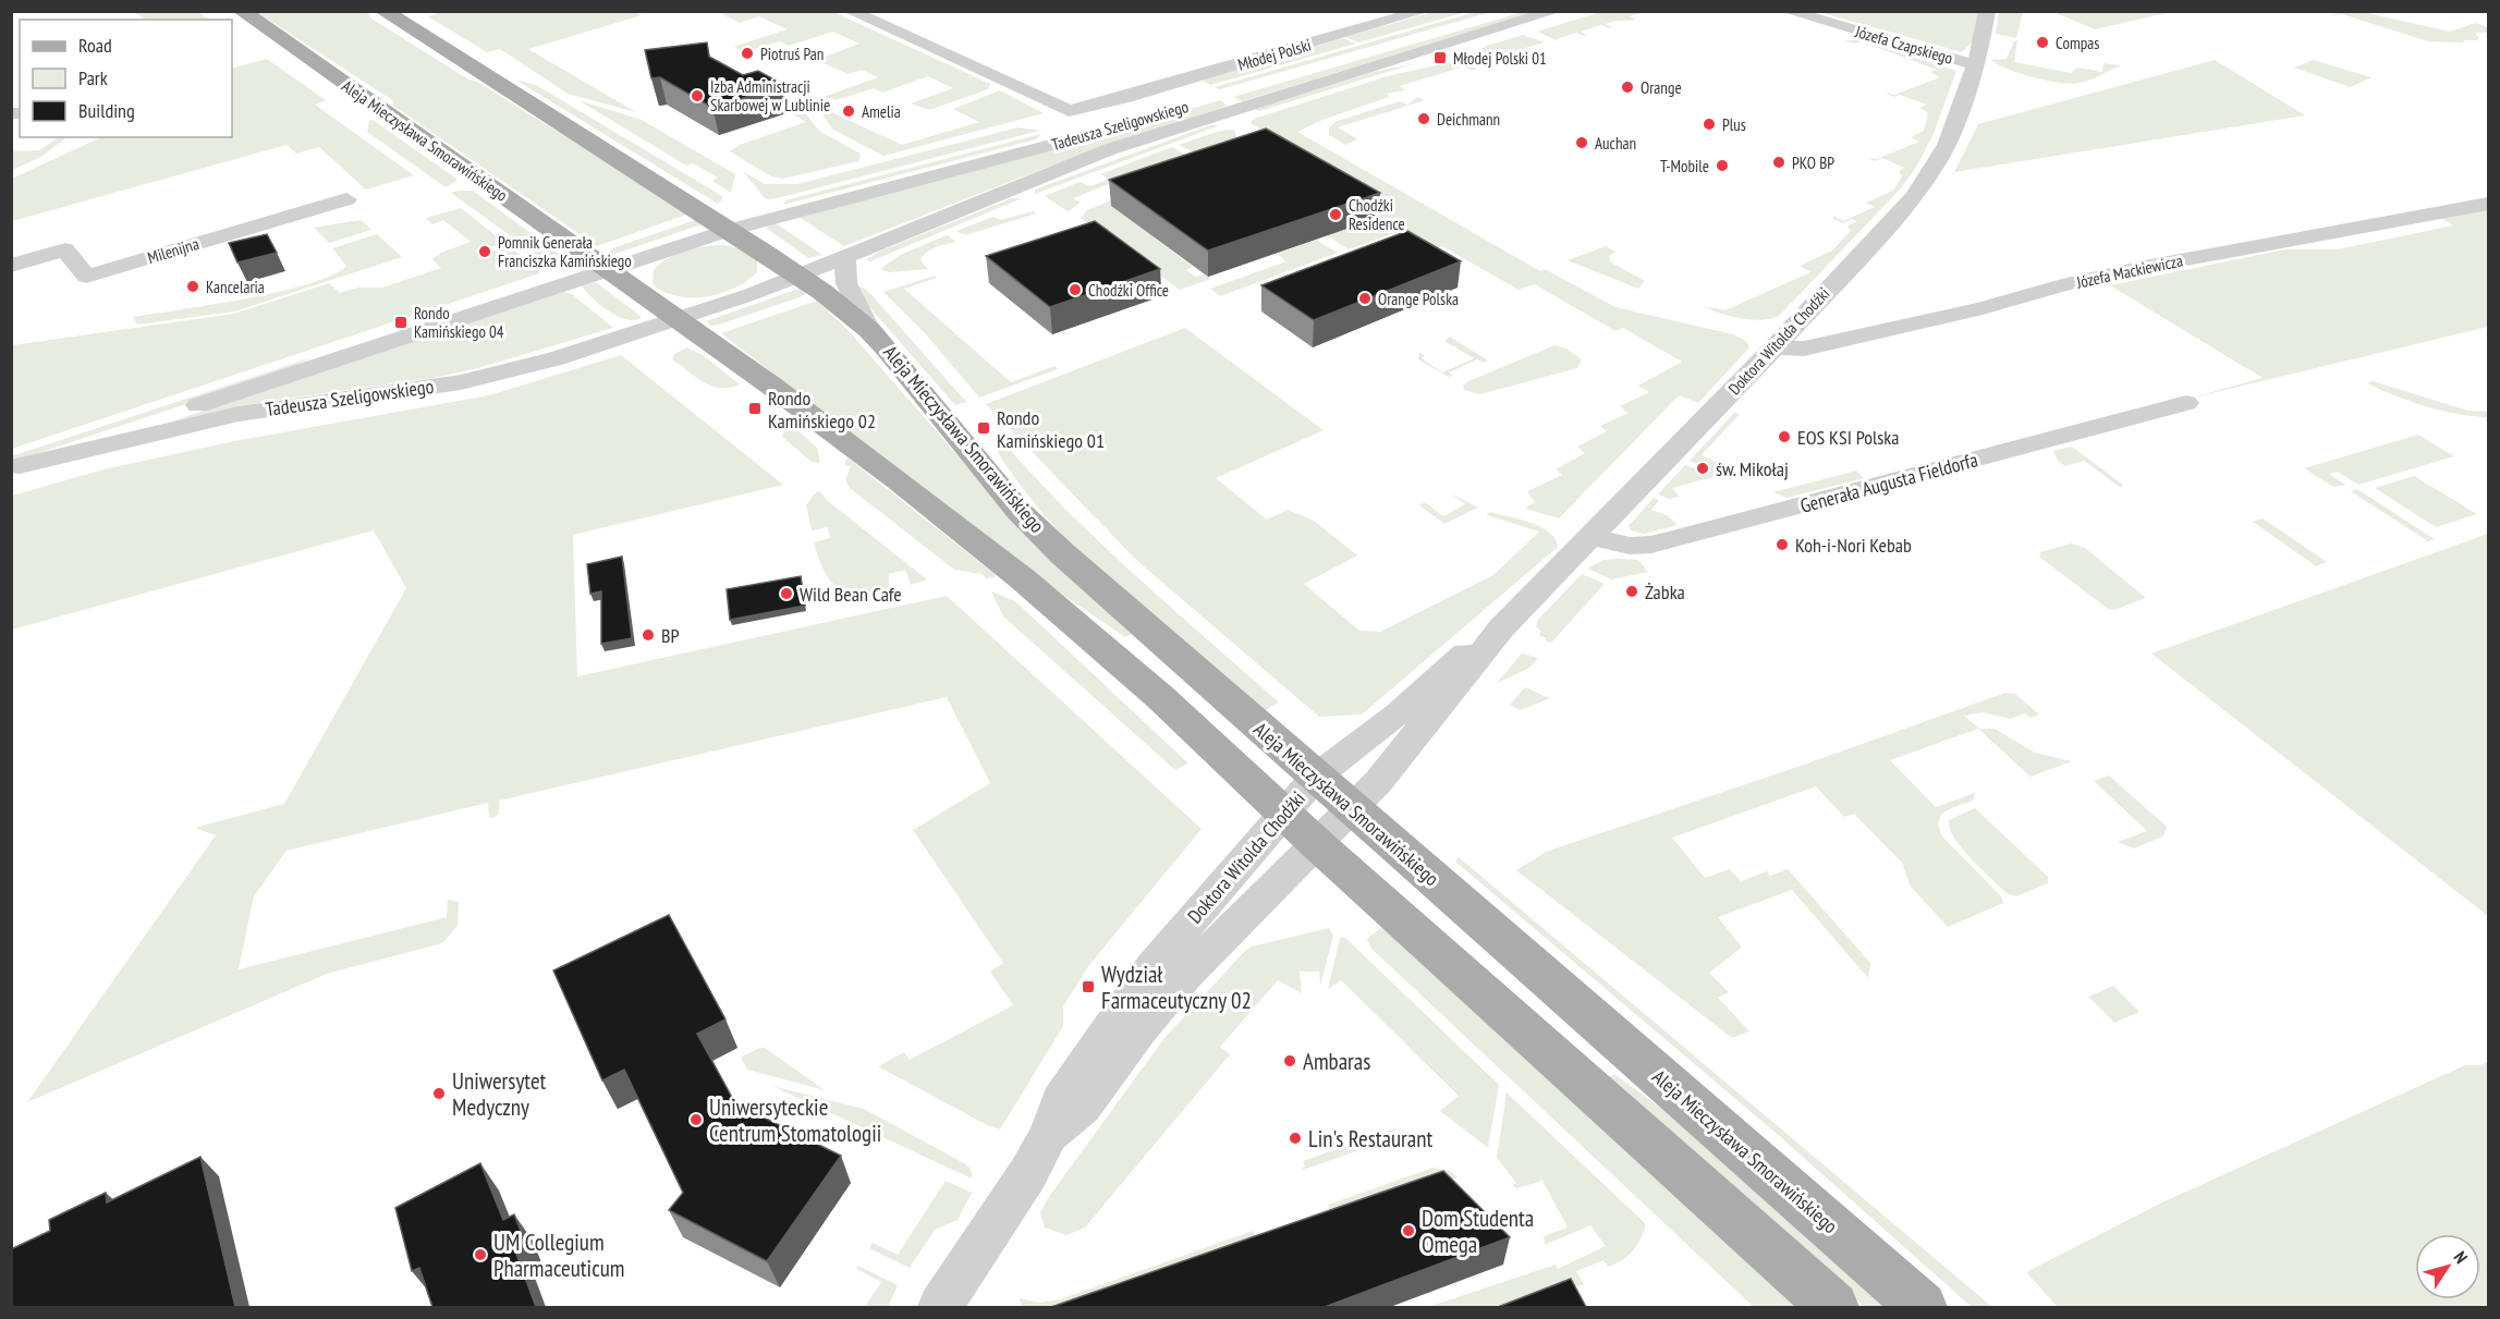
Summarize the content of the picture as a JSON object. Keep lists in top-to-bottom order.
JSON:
{
  "streets": {
    "main road": ["Aleja Mieczysława Smorawińskiego"],
    "street": [
      "Józefa Czapskiego",
      "Młodej Polski",
      "Tadeusza Szeligowskiego",
      "Milenijna",
      "Józefa Mackiewicza",
      "Doktora Witolda Chodźki",
      "Generała Augusta Fieldorfa"
    ]
  },
  "crossings": [
    ["Józefa Czapskiego", "Doktora Witolda Chodźki"],
    ["Tadeusza Szeligowskiego", "Aleja Mieczysława Smorawińskiego"],
    ["Aleja Mieczysława Smorawińskiego", "Doktora Witolda Chodźki"],
    ["Józefa Mackiewicza", "Doktora Witolda Chodźki"],
    ["Doktora Witolda Chodźki", "Generała Augusta Fieldorfa"]
  ],
  "places": {
    "other": [
      "Compas",
      "Piotruś Pan",
      "Orange",
      "Izba Administracji Skarbowej w Lublinie",
      "Amelia",
      "Deichmann",
      "Plus",
      "Auchan",
      "PKO BP",
      "T-Mobile",
      "Chodźki Residence",
      "Pomnik Generała Franciszka Kamińskiego",
      "Kancelaria",
      "Chodźki Office",
      "Orange Polska",
      "EOS KSI Polska",
      "św. Mikołaj",
      "Koh-i-Nori Kebab",
      "Żabka",
      "Wild Bean Cafe",
      "BP",
      "Ambaras",
      "Uniwersytet Medyczny",
      "Uniwersyteckie Centrum Stomatologii",
      "Lin's Restaurant",
      "Dom Studenta Omega",
      "UM Collegium Pharmaceuticum"
    ],
    "transit": [
      "Młodej Polski 01",
      "Rondo Kamińskiego 04",
      "Rondo Kamińskiego 02",
      "Rondo Kamińskiego 01",
      "Wydział Farmaceutyczny 02"
    ]
  },
  "legend": ["Road", "Park", "Building"],
  "north": "top right"
}
